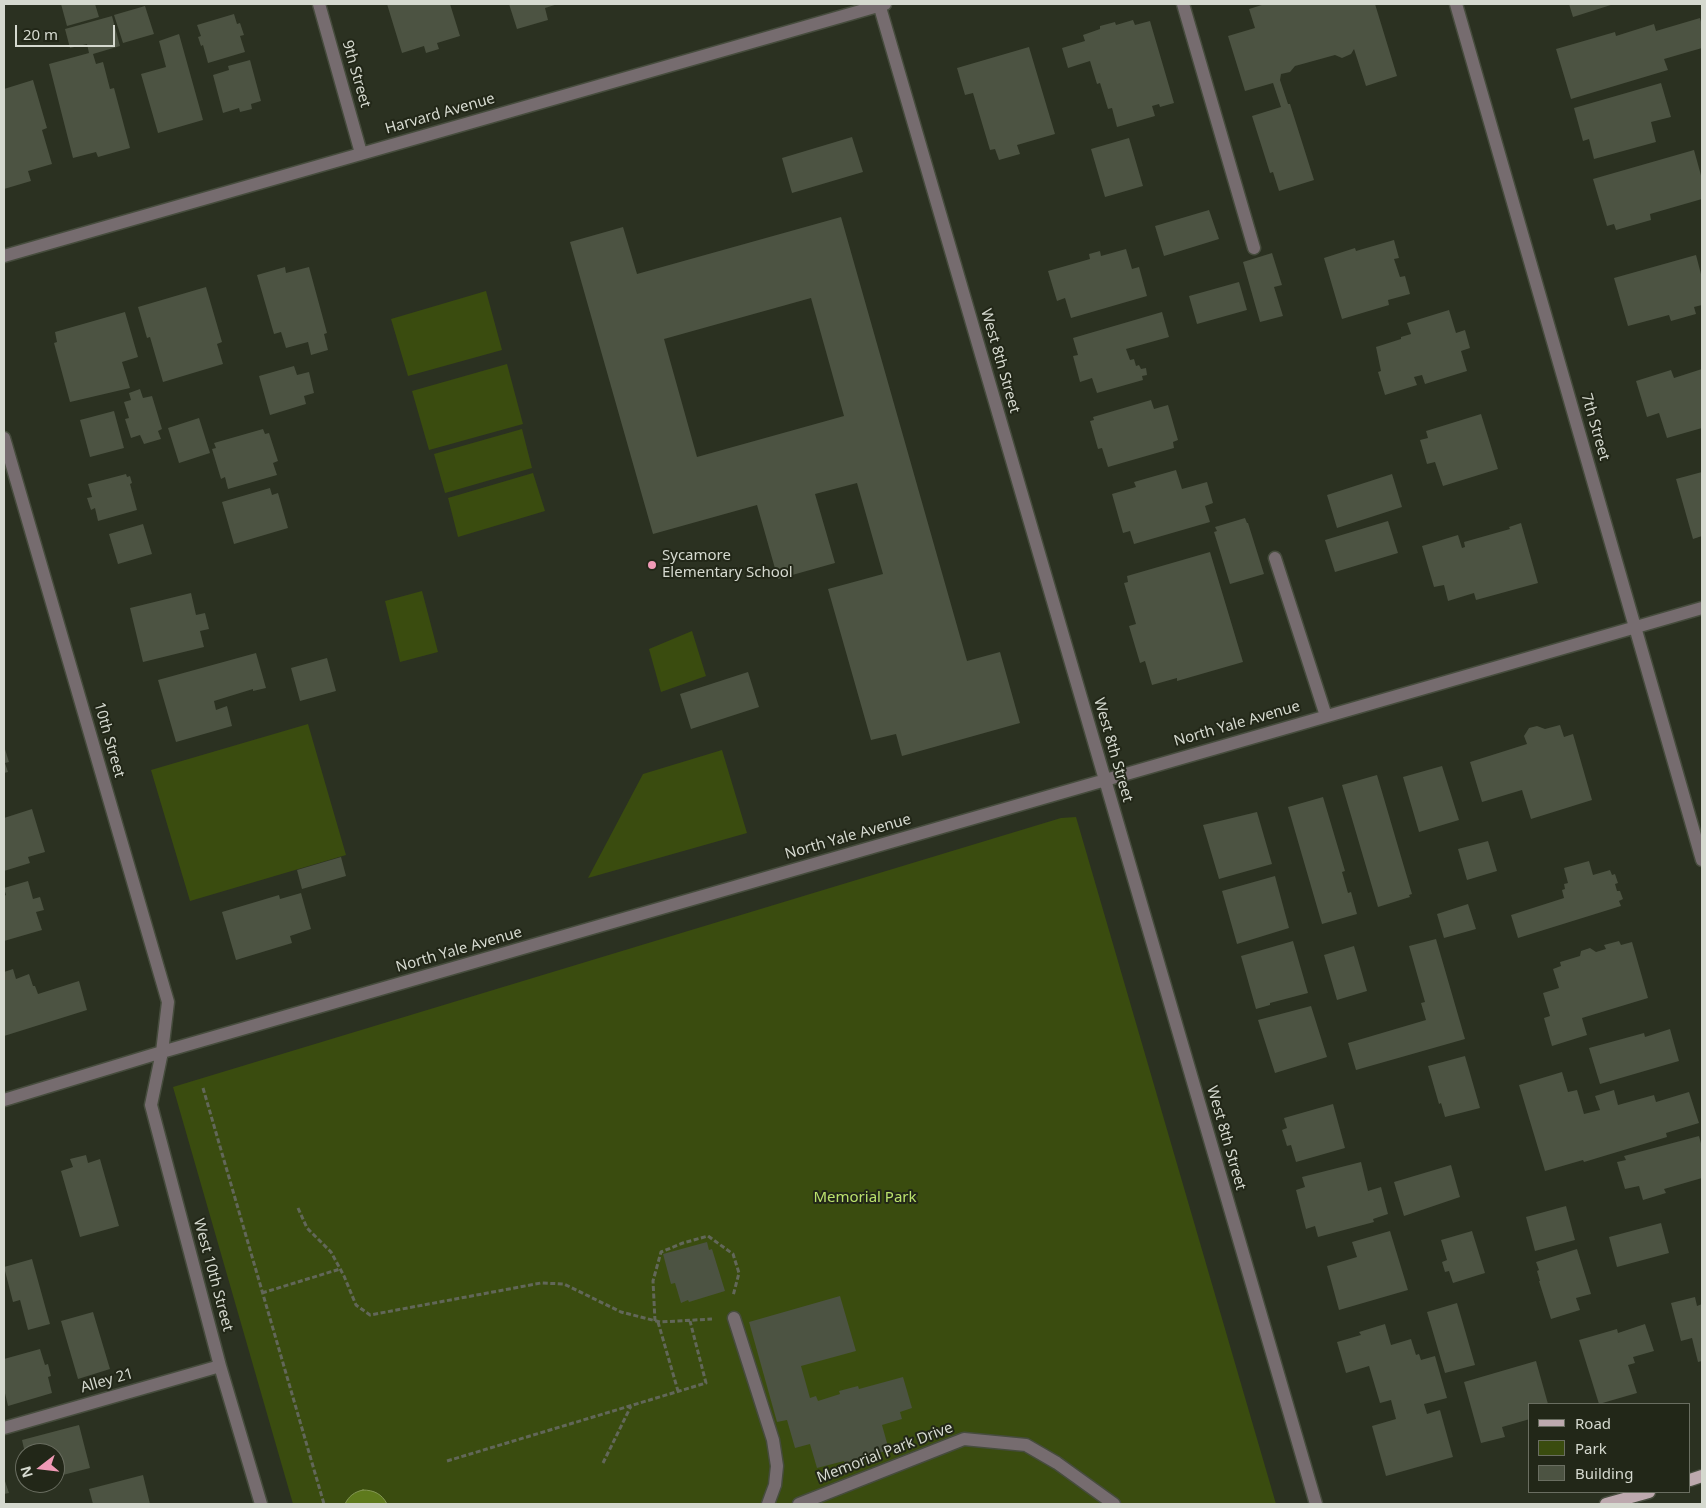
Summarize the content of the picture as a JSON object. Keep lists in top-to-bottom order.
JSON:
{
  "streets": {
    "street": [
      "9th Street",
      "Harvard Avenue",
      "West 8th Street",
      "7th Street",
      "North Yale Avenue",
      "10th Street",
      "West 10th Street",
      "Alley 21",
      "Memorial Park Drive"
    ]
  },
  "crossings": [
    ["9th Street", "Harvard Avenue"],
    ["Harvard Avenue", "West 8th Street"],
    ["West 8th Street", "North Yale Avenue"],
    ["7th Street", "North Yale Avenue"],
    ["North Yale Avenue", "10th Street"],
    ["North Yale Avenue", "West 10th Street"],
    ["10th Street", "West 10th Street"],
    ["West 10th Street", "Alley 21"]
  ],
  "parks": ["Memorial Park"],
  "places": ["Sycamore Elementary School"],
  "legend": ["Road", "Park", "Building"],
  "scale_bar": "20 m",
  "north": "left"
}
